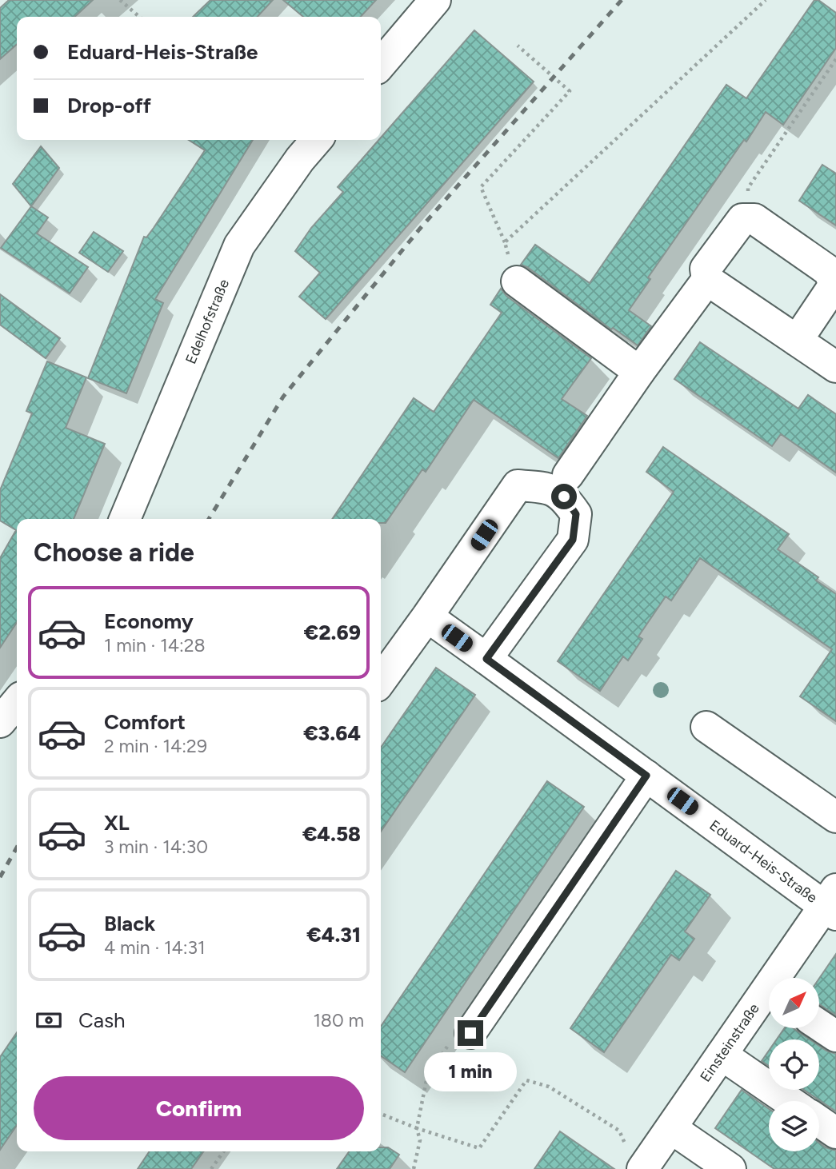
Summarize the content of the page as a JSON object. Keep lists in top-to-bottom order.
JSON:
{
  "streets": {
    "street": ["Edelhofstraße", "Eduard-Heis-Straße", "Einsteinstraße"]
  },
  "crossings": [
    ["Eduard-Heis-Straße", "Einsteinstraße"]
  ],
  "north": "top right",
  "page": {
    "banner": ["Eduard-Heis-Straße", "Drop-off"],
    "heading": "Choose a ride",
    "list": [
      {
        "name": "Economy",
        "note": "1 min · 14:28",
        "value": "€2.69"
      },
      {
        "name": "Comfort",
        "note": "2 min · 14:29",
        "value": "€3.64"
      },
      {
        "name": "XL",
        "note": "3 min · 14:30",
        "value": "€4.58"
      },
      {
        "name": "Black",
        "note": "4 min · 14:31",
        "value": "€4.31"
      }
    ],
    "pay": ["Cash", "180 m"],
    "bubble": "1 min",
    "buttons": "Confirm"
  }
}
